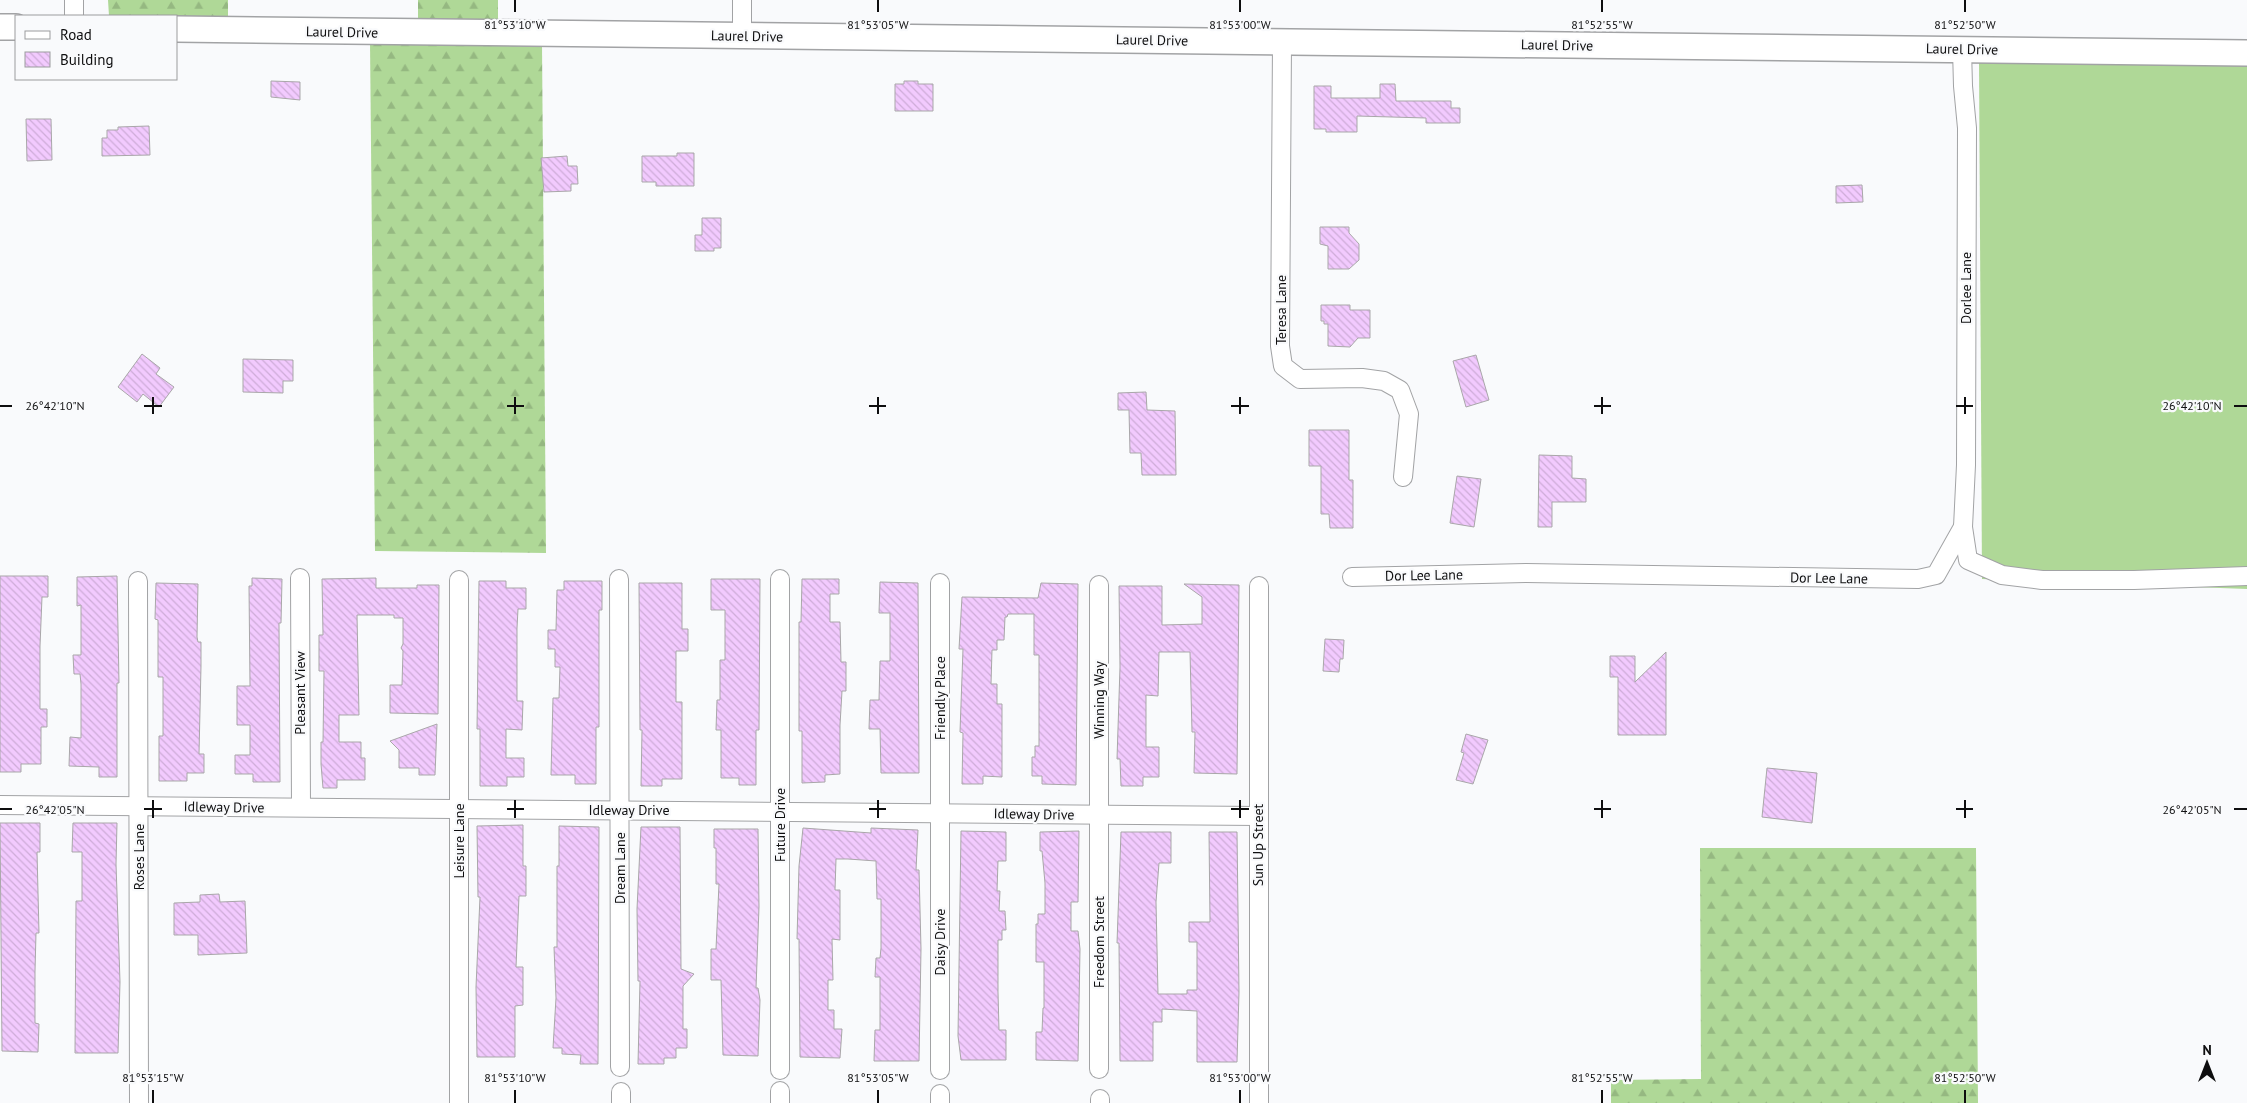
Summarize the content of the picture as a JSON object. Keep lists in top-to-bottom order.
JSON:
{
  "streets": {
    "street": [
      "Laurel Drive",
      "Dorlee Lane",
      "Teresa Lane",
      "Dor Lee Lane",
      "Pleasant View",
      "Friendly Place",
      "Winning Way",
      "Idleway Drive",
      "Future Drive",
      "Leisure Lane",
      "Sun Up Street",
      "Roses Lane",
      "Dream Lane",
      "Daisy Drive",
      "Freedom Street"
    ]
  },
  "crossings": [
    ["Laurel Drive", "Dorlee Lane"],
    ["Laurel Drive", "Teresa Lane"],
    ["Dorlee Lane", "Dor Lee Lane"],
    ["Pleasant View", "Idleway Drive"],
    ["Friendly Place", "Idleway Drive"],
    ["Friendly Place", "Daisy Drive"],
    ["Winning Way", "Idleway Drive"],
    ["Winning Way", "Freedom Street"],
    ["Idleway Drive", "Future Drive"],
    ["Idleway Drive", "Leisure Lane"],
    ["Idleway Drive", "Sun Up Street"],
    ["Idleway Drive", "Roses Lane"],
    ["Idleway Drive", "Dream Lane"],
    ["Idleway Drive", "Daisy Drive"],
    ["Idleway Drive", "Freedom Street"]
  ],
  "legend": ["Road", "Building"],
  "north": "top",
  "coordinates": [
    "81°53'10\"W",
    "81°53'05\"W",
    "81°53'00\"W",
    "81°52'55\"W",
    "81°52'50\"W",
    "26°42'10\"N",
    "26°42'05\"N",
    "81°53'15\"W"
  ]
}
